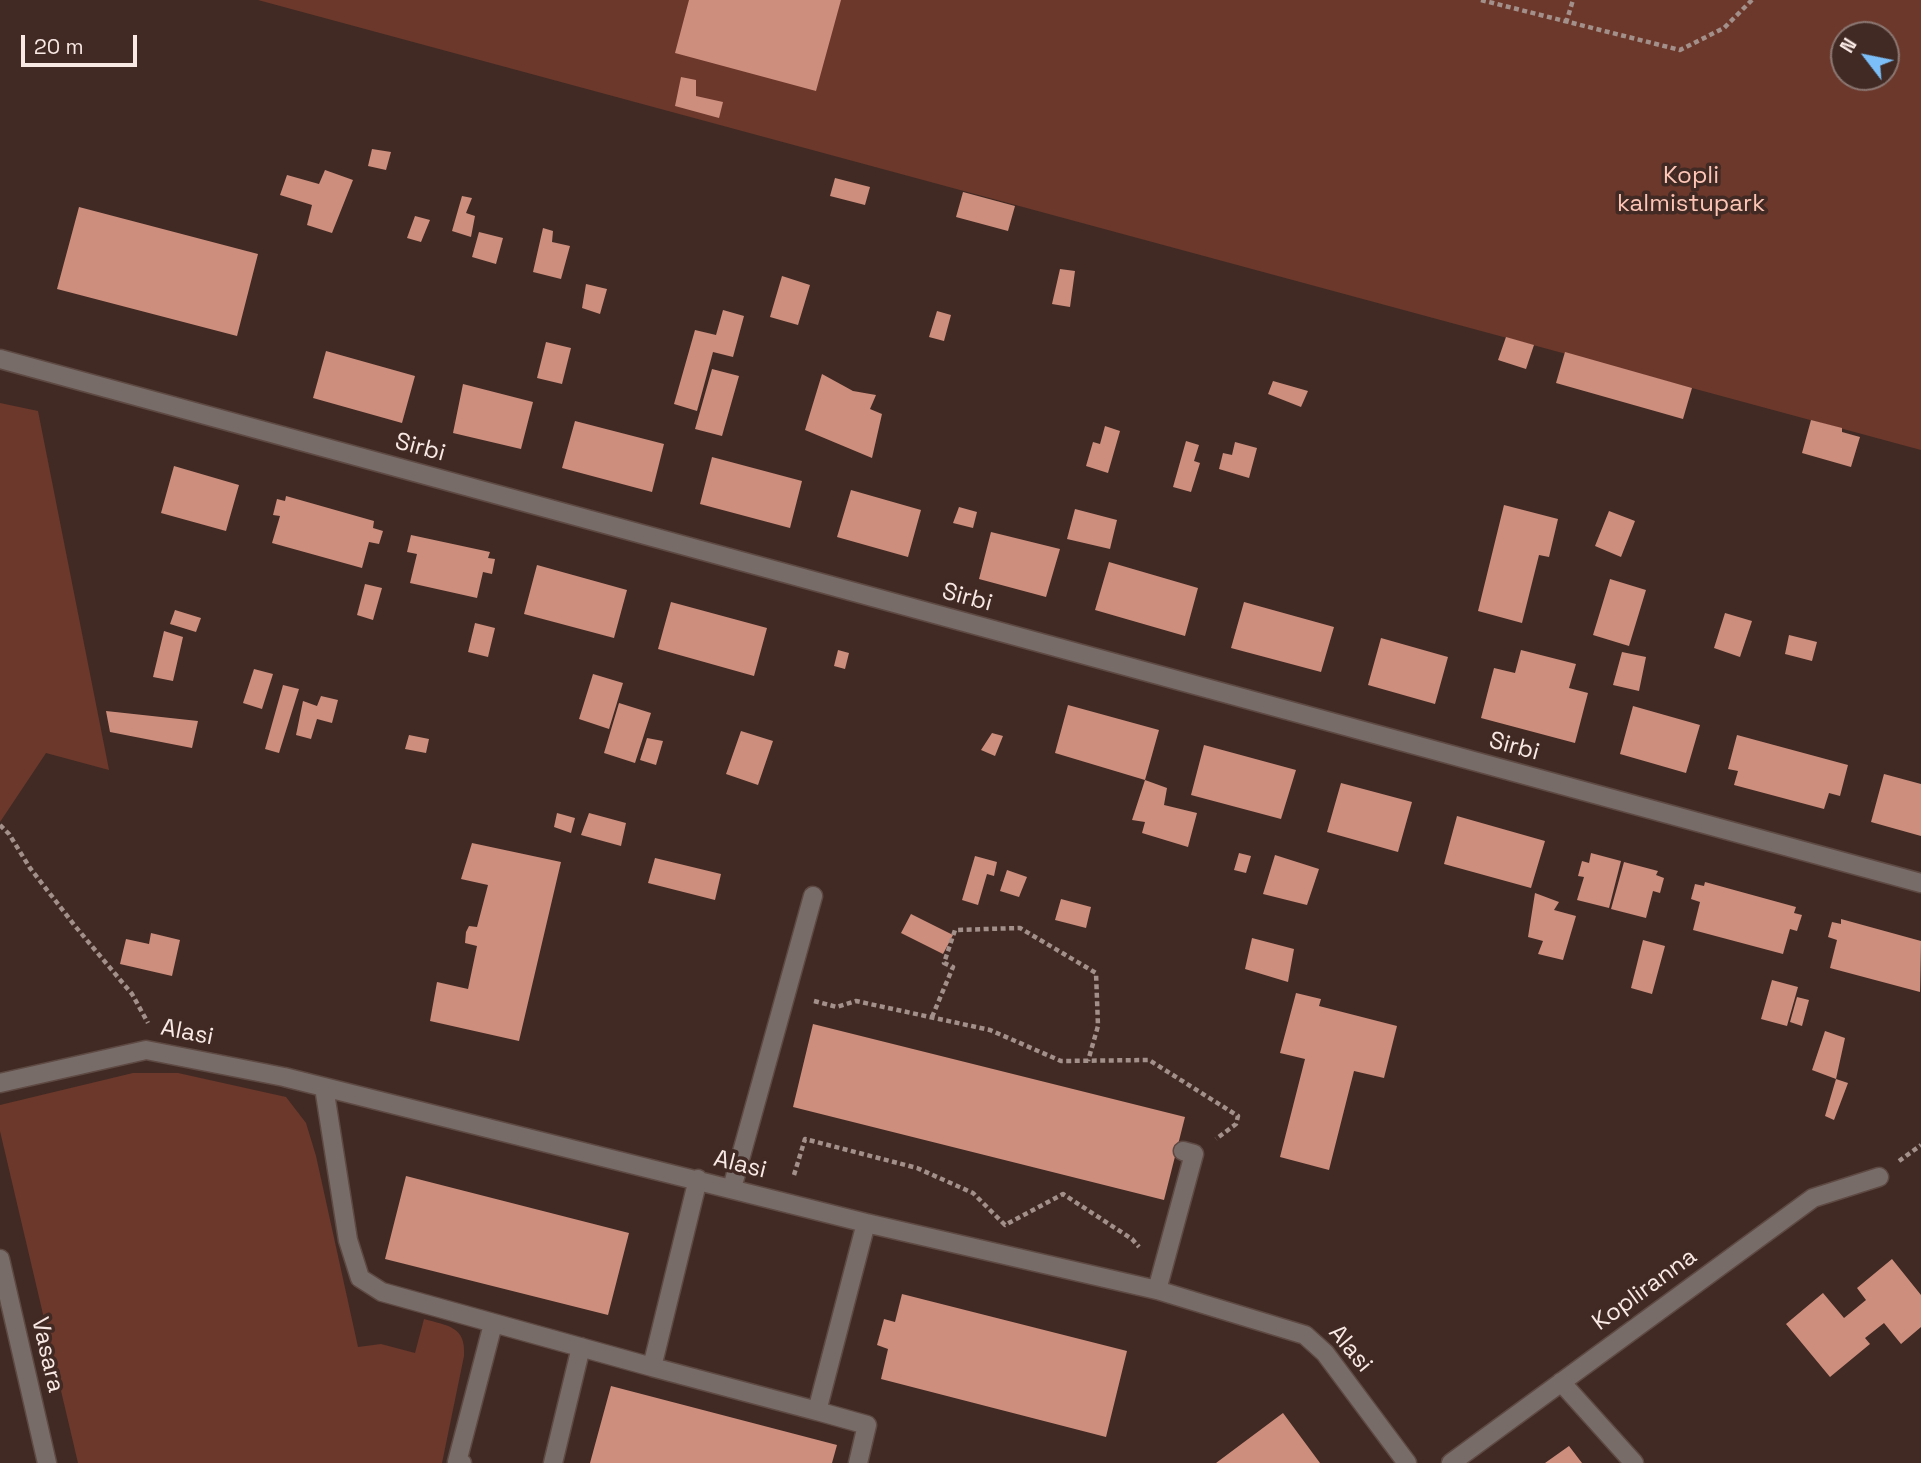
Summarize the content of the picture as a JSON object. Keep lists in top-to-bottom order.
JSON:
{
  "streets": {
    "street": [
      "Sirbi",
      "Alasi",
      "Kopliranna",
      "Vasara"
    ]
  },
  "parks": ["Kopli kalmistupark"],
  "scale_bar": "20 m",
  "north": "top left"
}
